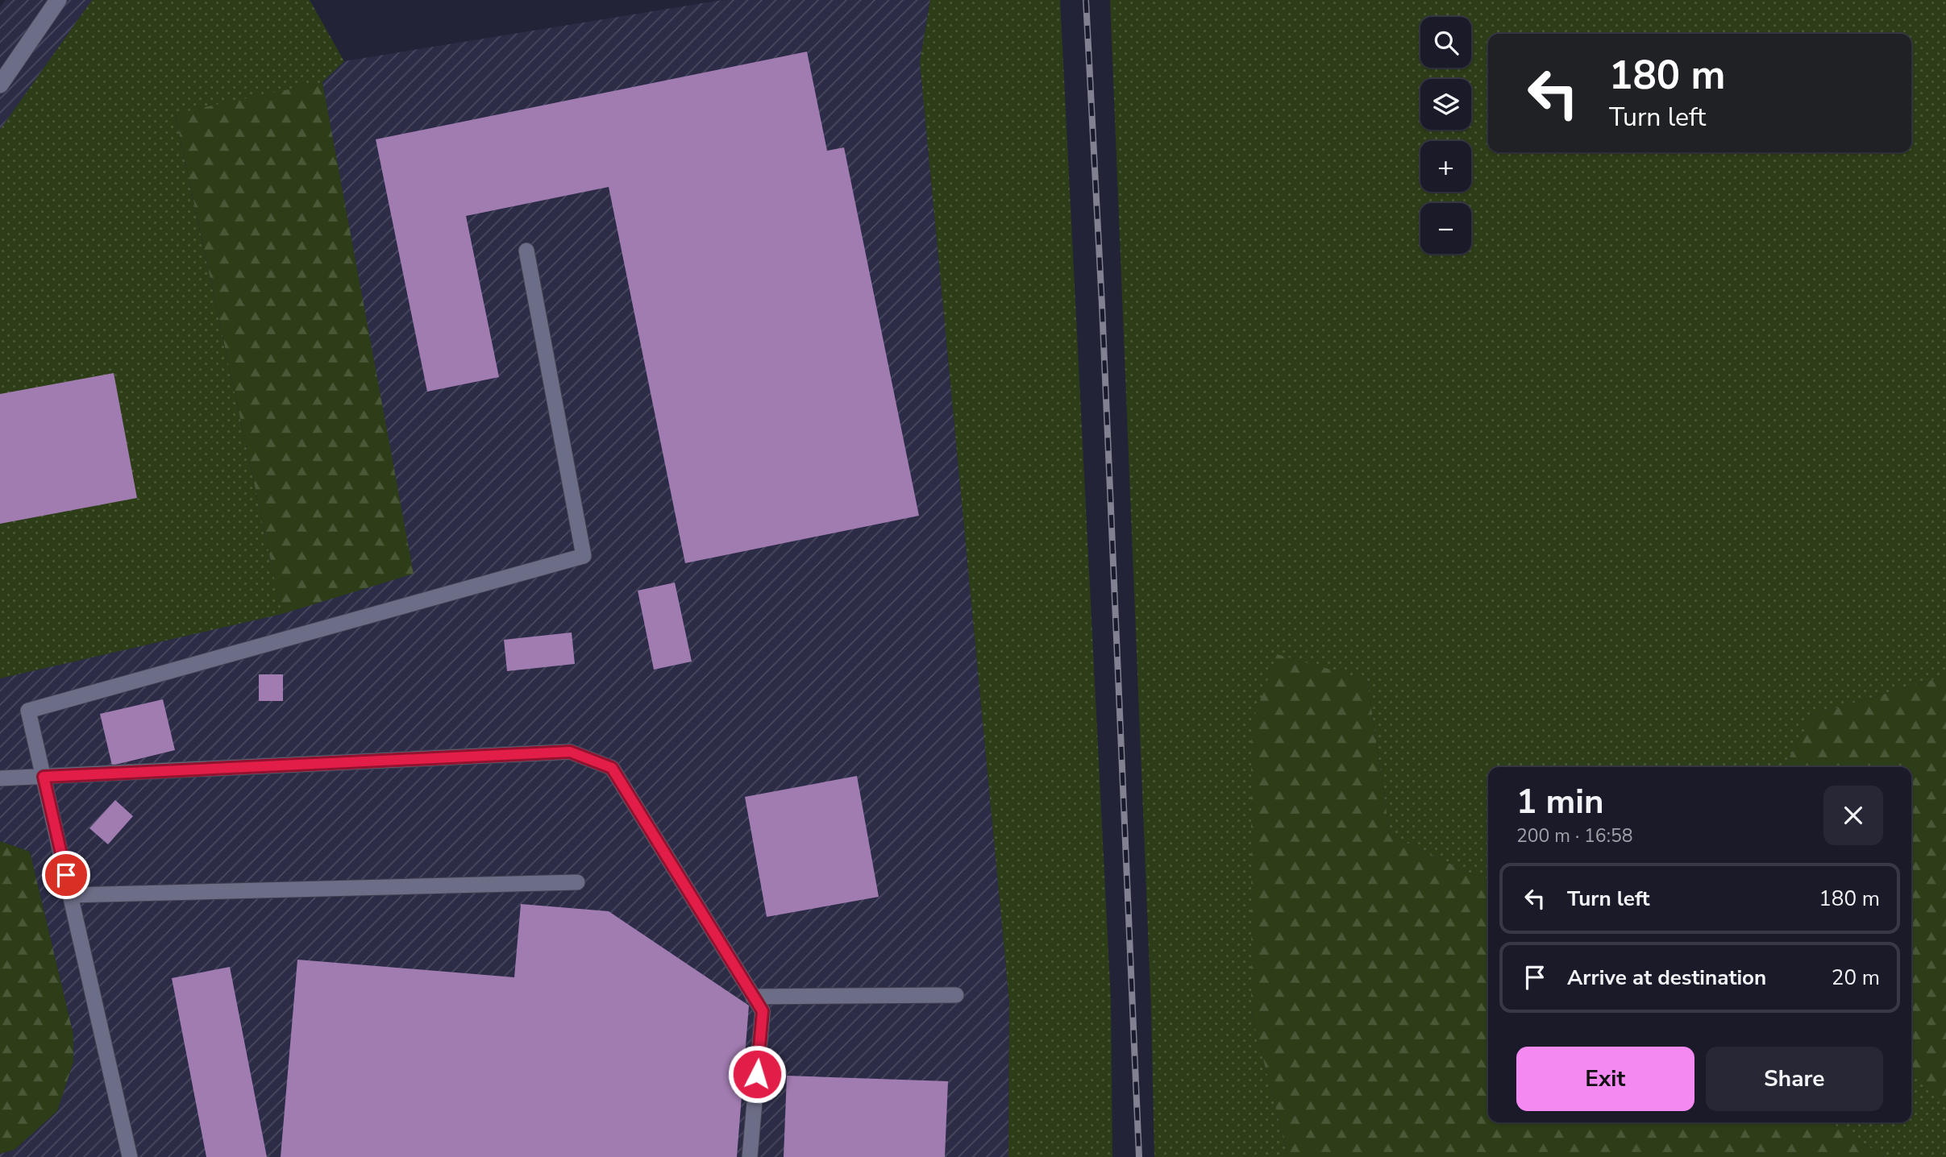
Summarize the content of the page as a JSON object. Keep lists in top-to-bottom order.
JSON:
{
  "page": {
    "map_buttons": ["+", "−"],
    "turn": ["180 m", "Turn left"],
    "heading": ["1 min", "200 m · 16:58"],
    "list": [
      {
        "name": "Turn left",
        "value": "180 m"
      },
      {
        "name": "Arrive at destination",
        "value": "20 m"
      }
    ],
    "buttons": ["Exit", "Share"]
  }
}
